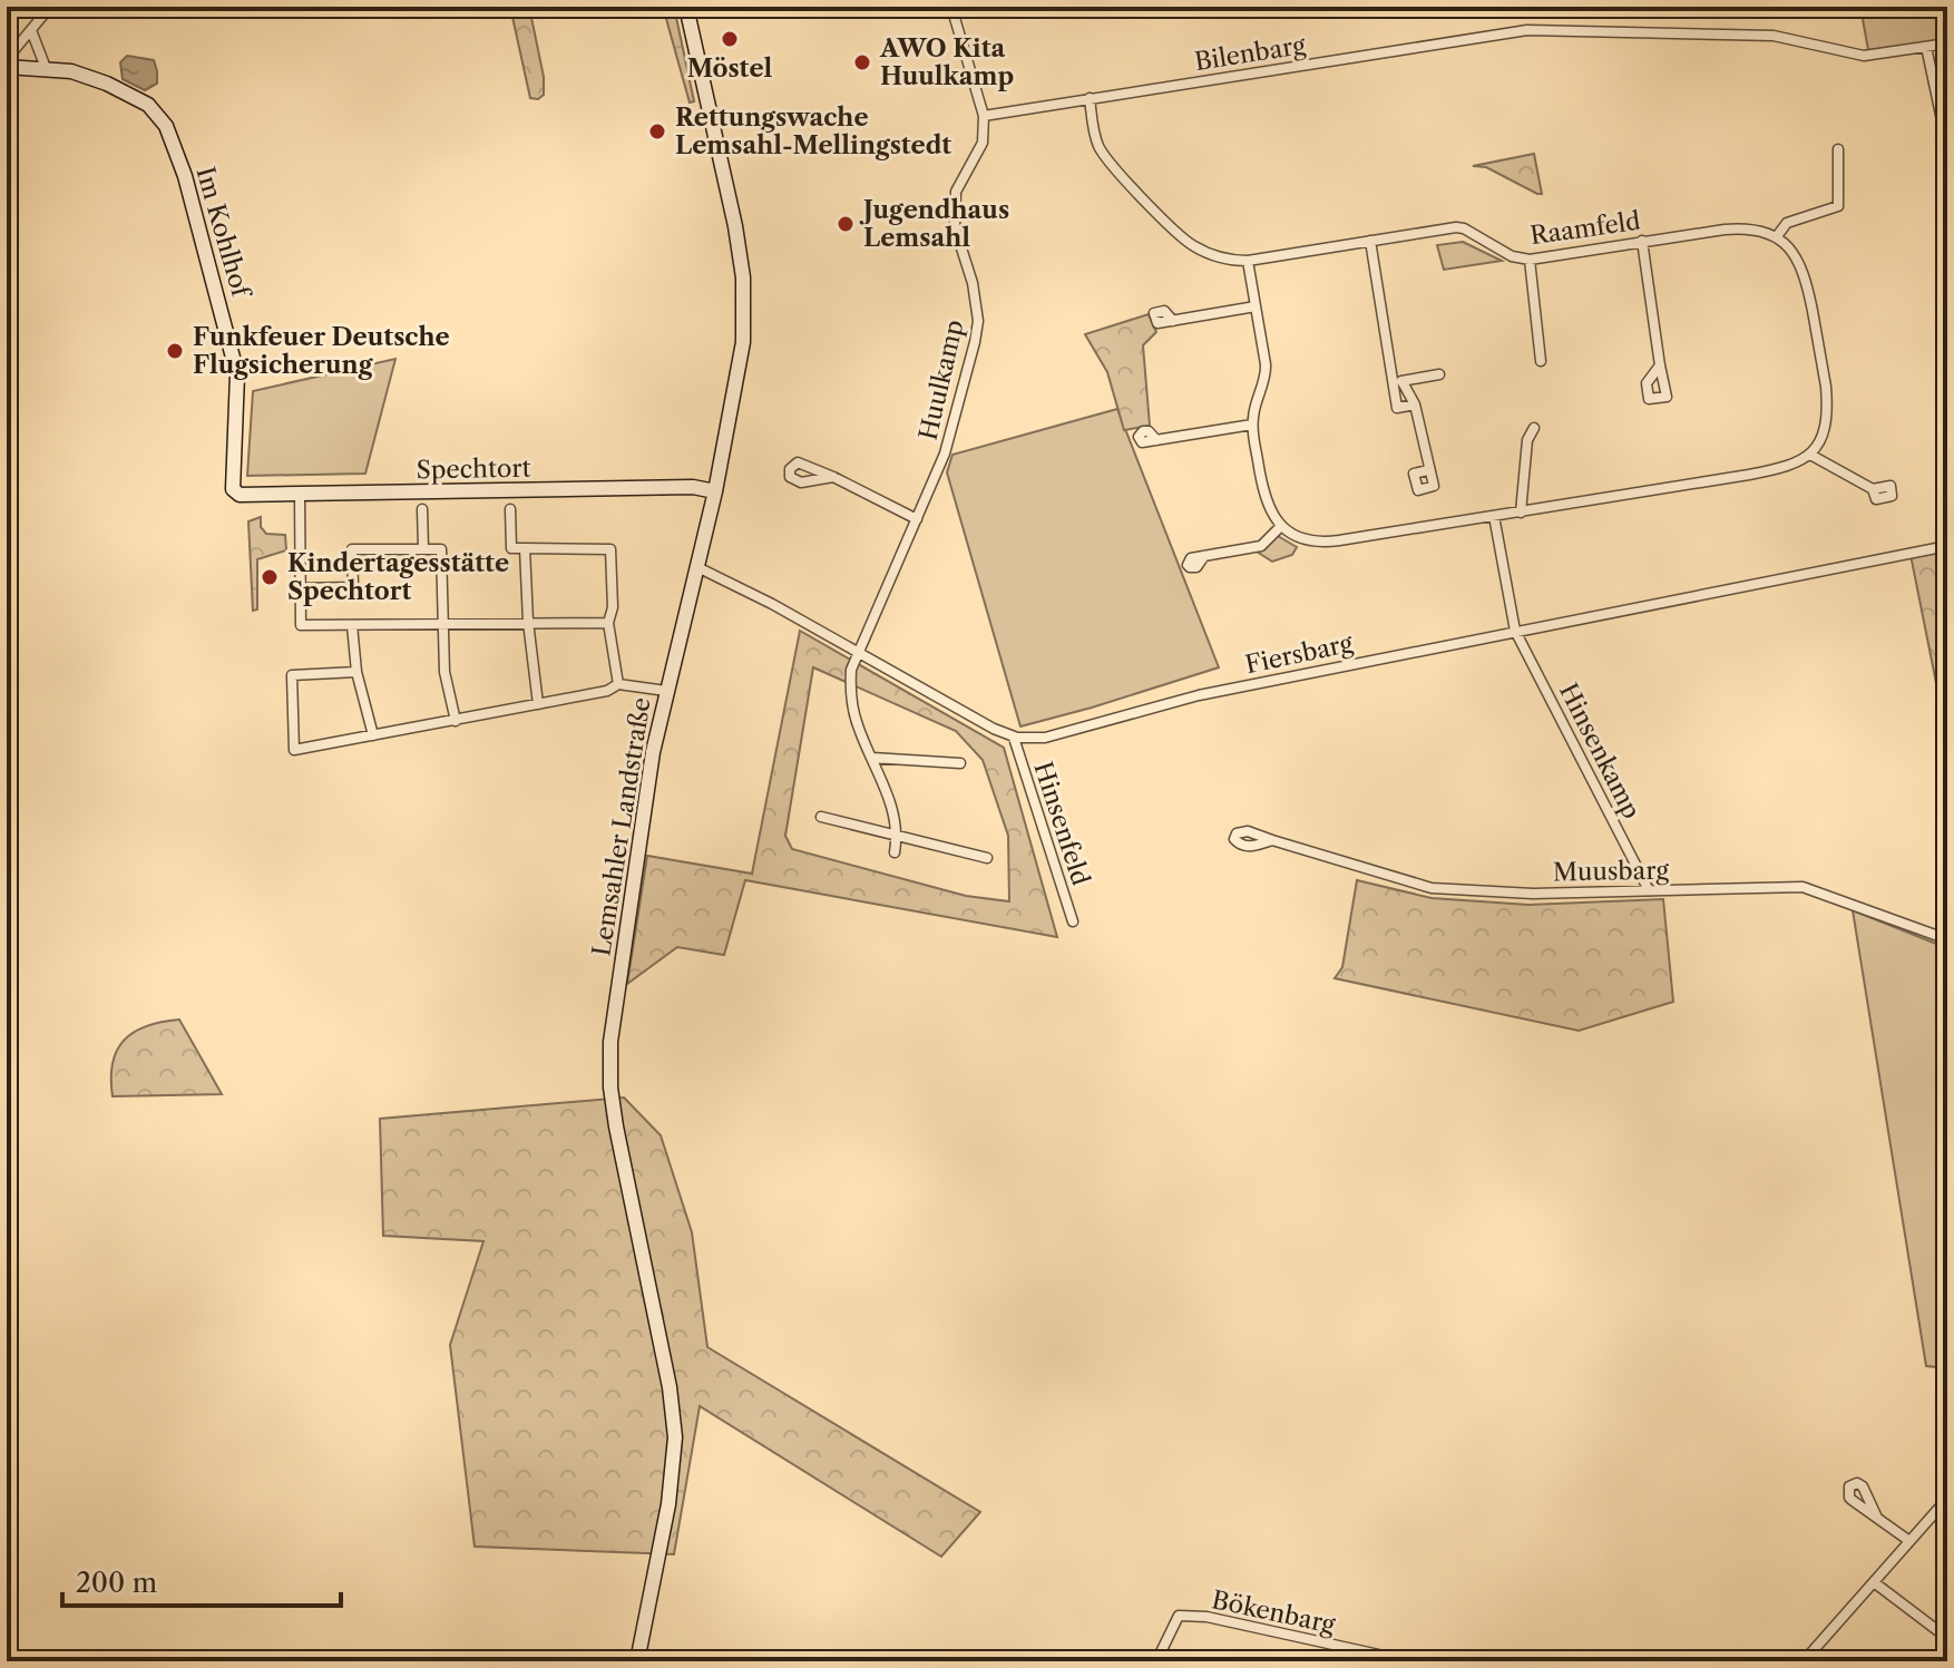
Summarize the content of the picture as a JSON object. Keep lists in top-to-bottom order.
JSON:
{
  "streets": {
    "main road": ["Im Kohlhof", "Spechtort", "Lemsahler Landstraße"],
    "street": [
      "Bilenbarg",
      "Raamfeld",
      "Huulkamp",
      "Fiersbarg",
      "Hinsenkamp",
      "Hinsenfeld",
      "Muusbarg",
      "Bökenbarg"
    ]
  },
  "crossings": [
    ["Bilenbarg", "Raamfeld"],
    ["Bilenbarg", "Huulkamp"],
    ["Im Kohlhof", "Spechtort"],
    ["Huulkamp", "Fiersbarg"],
    ["Spechtort", "Lemsahler Landstraße"],
    ["Fiersbarg", "Hinsenkamp"],
    ["Fiersbarg", "Hinsenfeld"],
    ["Fiersbarg", "Lemsahler Landstraße"],
    ["Hinsenkamp", "Muusbarg"]
  ],
  "places": [
    "Möstel",
    "AWO Kita Huulkamp",
    "Rettungswache Lemsahl-Mellingstedt",
    "Jugendhaus Lemsahl",
    "Funkfeuer Deutsche Flugsicherung",
    "Kindertagesstätte Spechtort"
  ],
  "scale_bar": "200 m"
}
